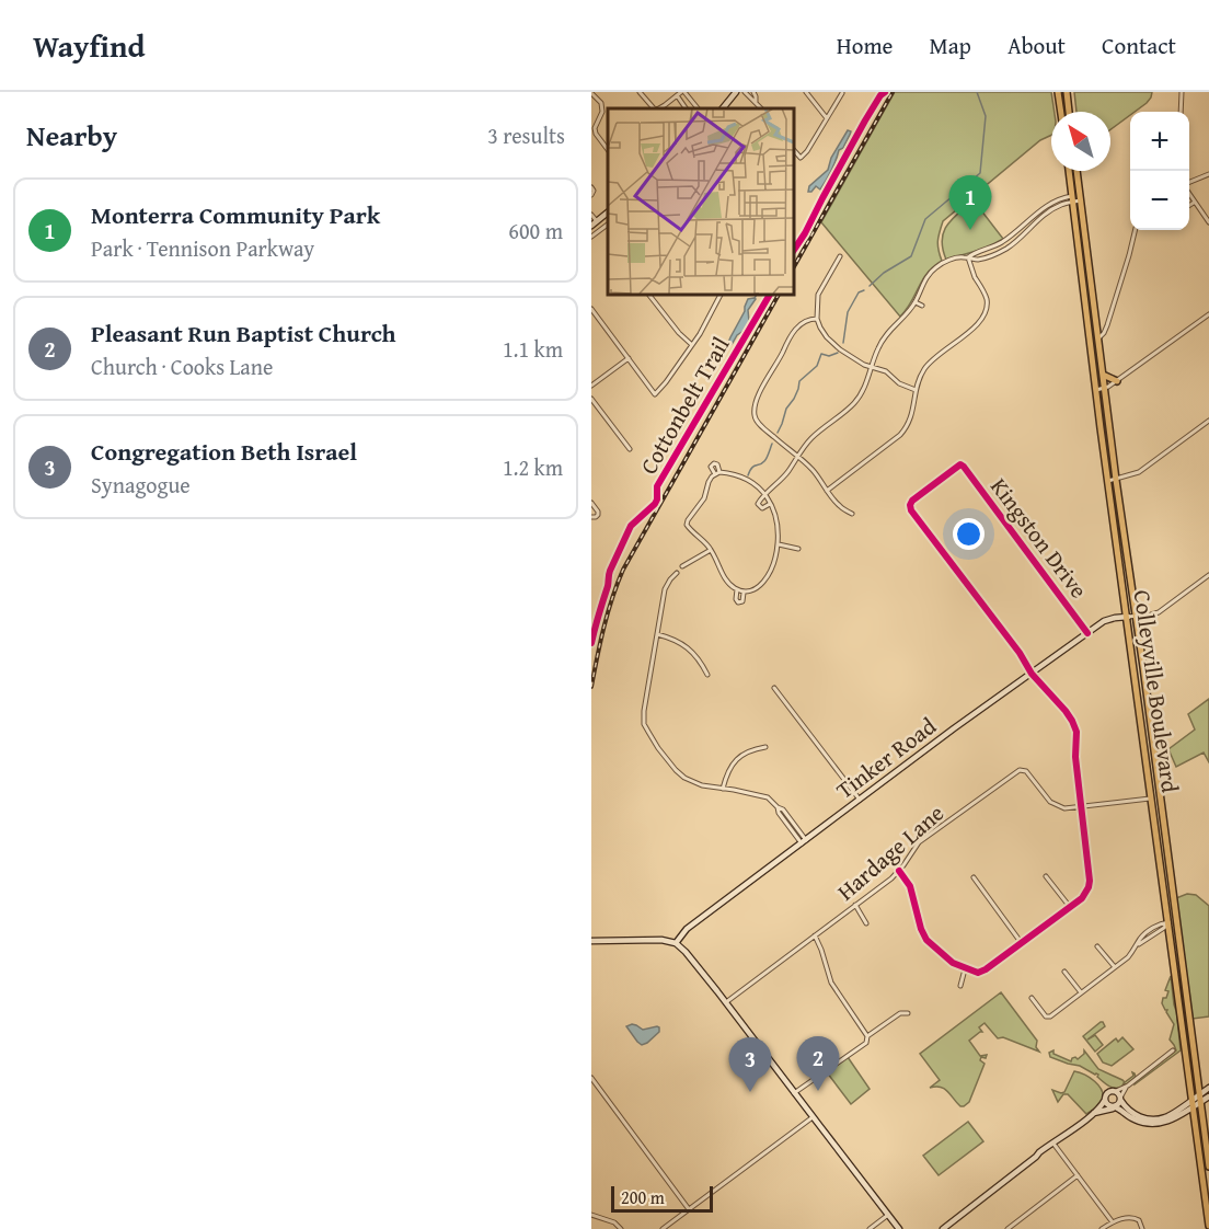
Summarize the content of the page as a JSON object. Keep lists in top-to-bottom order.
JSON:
{
  "streets": {
    "main road": ["Colleyville Boulevard"],
    "street": ["Kingston Drive", "Tinker Road", "Hardage Lane"],
    "cycle path": ["Cottonbelt Trail"]
  },
  "crossings": [
    ["Kingston Drive", "Tinker Road"],
    ["Colleyville Boulevard", "Tinker Road"],
    ["Colleyville Boulevard", "Hardage Lane"]
  ],
  "scale_bar": "200 m",
  "north": "top left",
  "page": {
    "header": "Wayfind",
    "nav": [
      "Home",
      "Map",
      "About",
      "Contact"
    ],
    "heading": ["Nearby", "3 results"],
    "map_buttons": ["+", "−"],
    "pins": ["1", "2", "3"],
    "list": [
      {
        "mark": "1",
        "name": "Monterra Community Park",
        "note": "Park · Tennison Parkway",
        "value": "600 m"
      },
      {
        "mark": "2",
        "name": "Pleasant Run Baptist Church",
        "note": "Church · Cooks Lane",
        "value": "1.1 km"
      },
      {
        "mark": "3",
        "name": "Congregation Beth Israel",
        "note": "Synagogue",
        "value": "1.2 km"
      }
    ],
    "scale": "200 m"
  }
}
